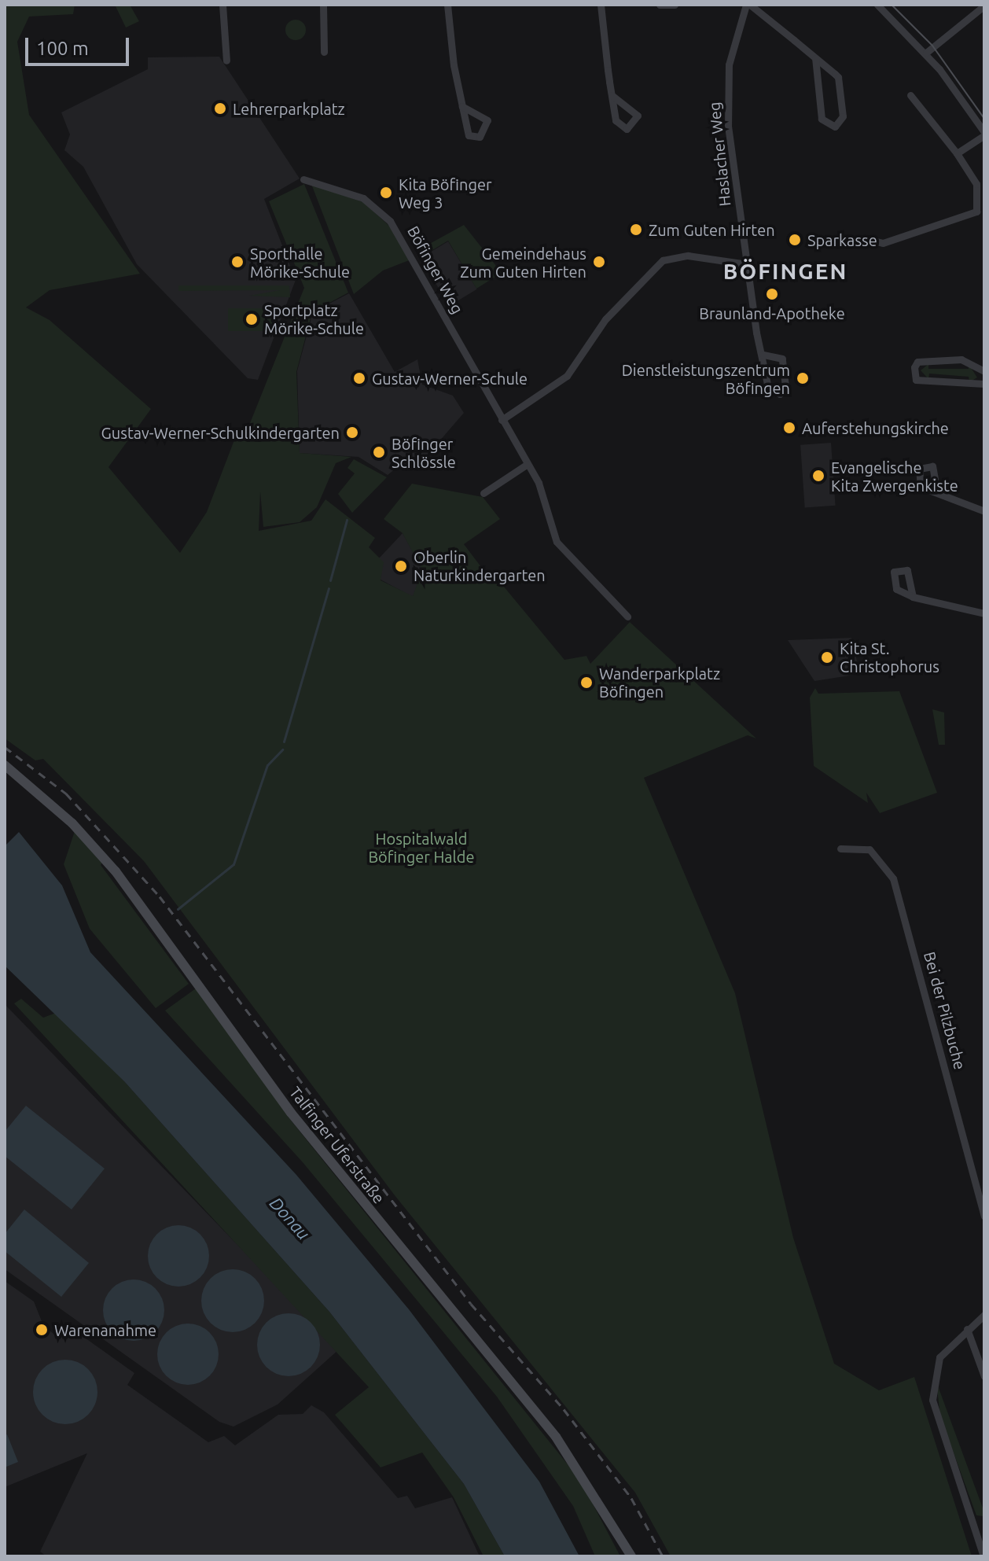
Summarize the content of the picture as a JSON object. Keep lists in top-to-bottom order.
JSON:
{
  "streets": {
    "street": [
      "Haslacher Weg",
      "Böfinger Weg",
      "Bei der Pilzbuche",
      "Talfinger Uferstraße"
    ]
  },
  "districts": ["BÖFINGEN"],
  "water": ["Donau"],
  "parks": ["Hospitalwald Böfinger Halde"],
  "places": [
    "Lehrerparkplatz",
    "Kita Böfinger Weg 3",
    "Zum Guten Hirten",
    "Sparkasse",
    "Sporthalle Mörike-Schule",
    "Gemeindehaus Zum Guten Hirten",
    "Braunland-Apotheke",
    "Sportplatz Mörike-Schule",
    "Gustav-Werner-Schule",
    "Dienstleistungszentrum Böfingen",
    "Auferstehungskirche",
    "Gustav-Werner-Schulkindergarten",
    "Böfinger Schlössle",
    "Evangelische Kita Zwergenkiste",
    "Oberlin Naturkindergarten",
    "Kita St. Christophorus",
    "Wanderparkplatz Böfingen",
    "Warenanahme"
  ],
  "scale_bar": "100 m"
}
